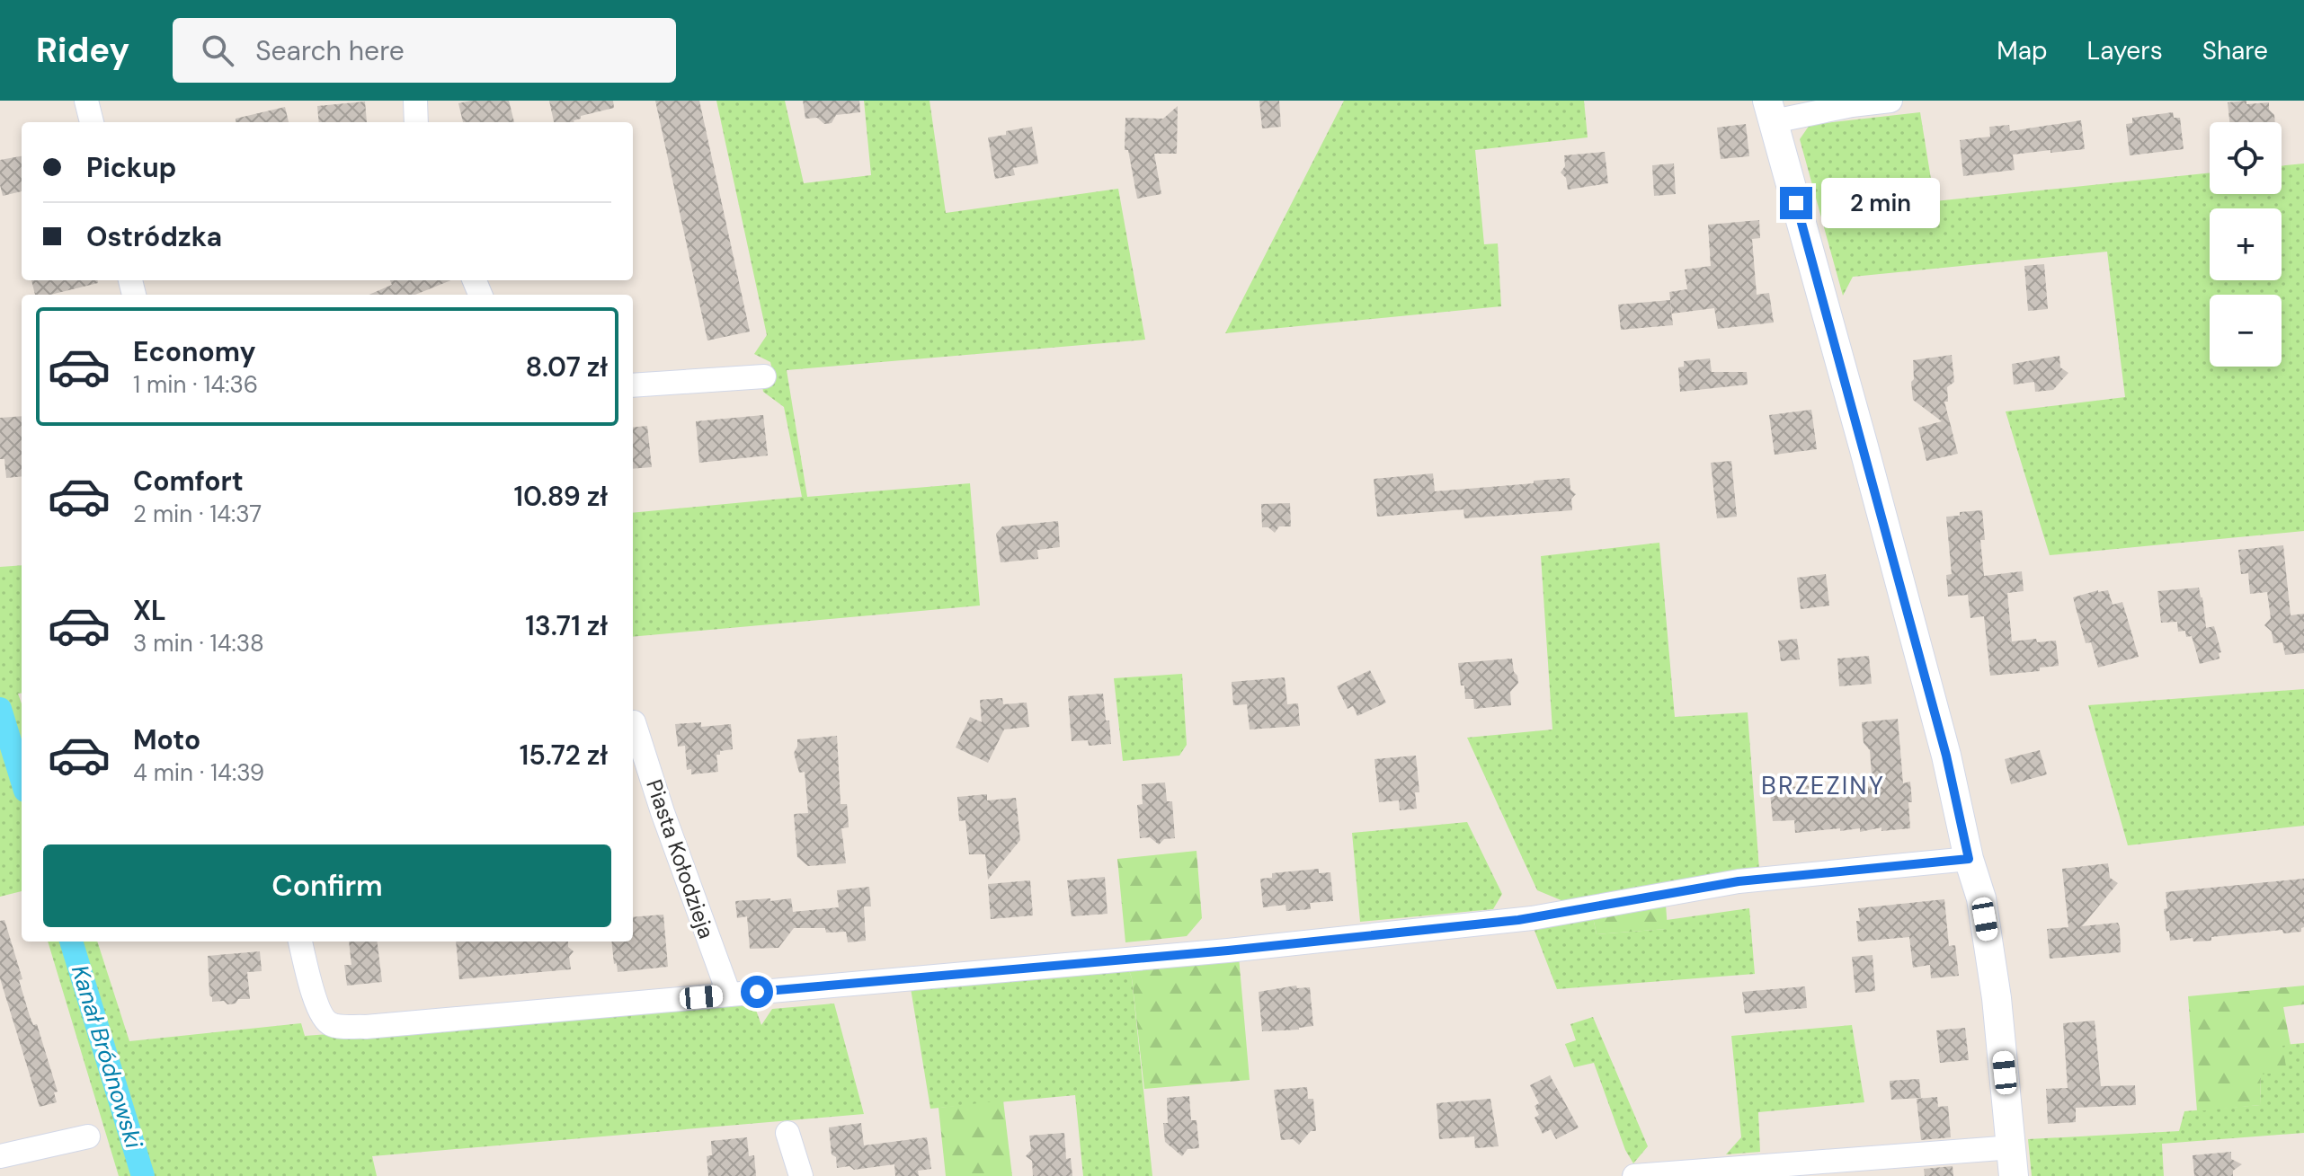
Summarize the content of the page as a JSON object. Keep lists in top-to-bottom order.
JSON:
{
  "streets": {
    "street": ["Piasta Kołodzieja"]
  },
  "districts": ["BRZEZINY"],
  "water": ["Kanał Bródnowski"],
  "page": {
    "header": "Ridey",
    "search": "Search here",
    "nav": ["Map", "Layers", "Share"],
    "map_buttons": ["+", "−"],
    "banner": ["Pickup", "Ostródzka"],
    "bubble": "2 min",
    "list": [
      {
        "name": "Economy",
        "note": "1 min · 14:36",
        "value": "8.07 zł"
      },
      {
        "name": "Comfort",
        "note": "2 min · 14:37",
        "value": "10.89 zł"
      },
      {
        "name": "XL",
        "note": "3 min · 14:38",
        "value": "13.71 zł"
      },
      {
        "name": "Moto",
        "note": "4 min · 14:39",
        "value": "15.72 zł"
      }
    ],
    "buttons": "Confirm"
  }
}
